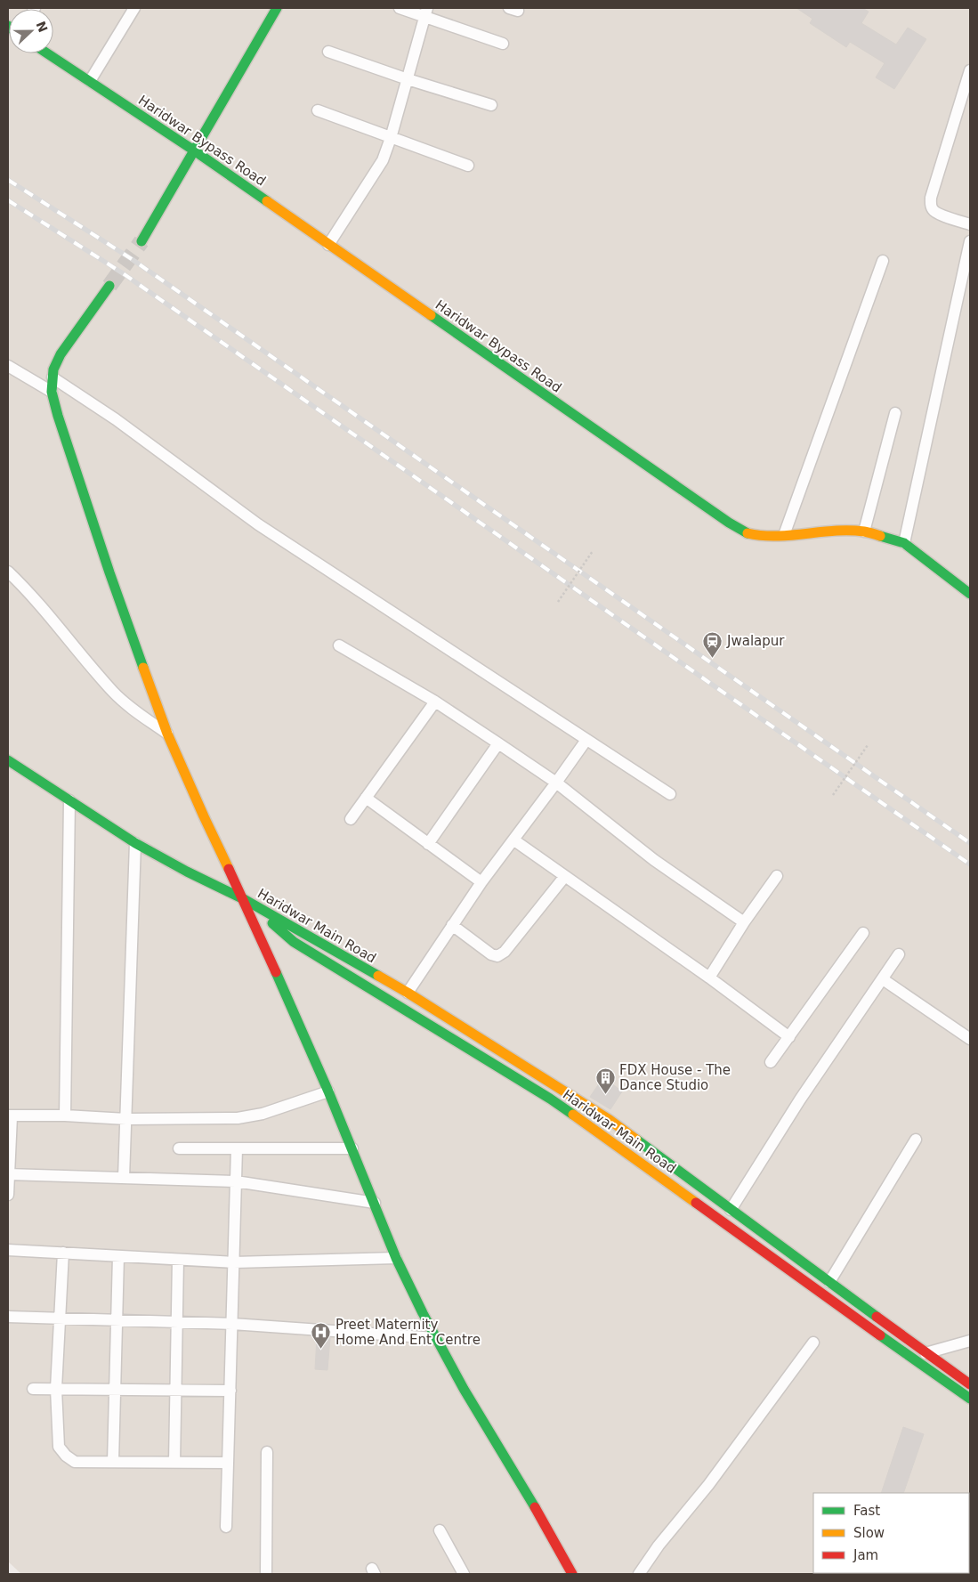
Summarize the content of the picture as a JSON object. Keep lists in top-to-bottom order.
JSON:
{
  "streets": {
    "main road": ["Haridwar Bypass Road", "Haridwar Main Road"]
  },
  "places": {
    "station": ["Jwalapur"],
    "building": ["FDX House - The Dance Studio"],
    "hospital": ["Preet Maternity Home And Ent Centre"]
  },
  "legend": ["Fast", "Slow", "Jam"],
  "north": "right"
}
